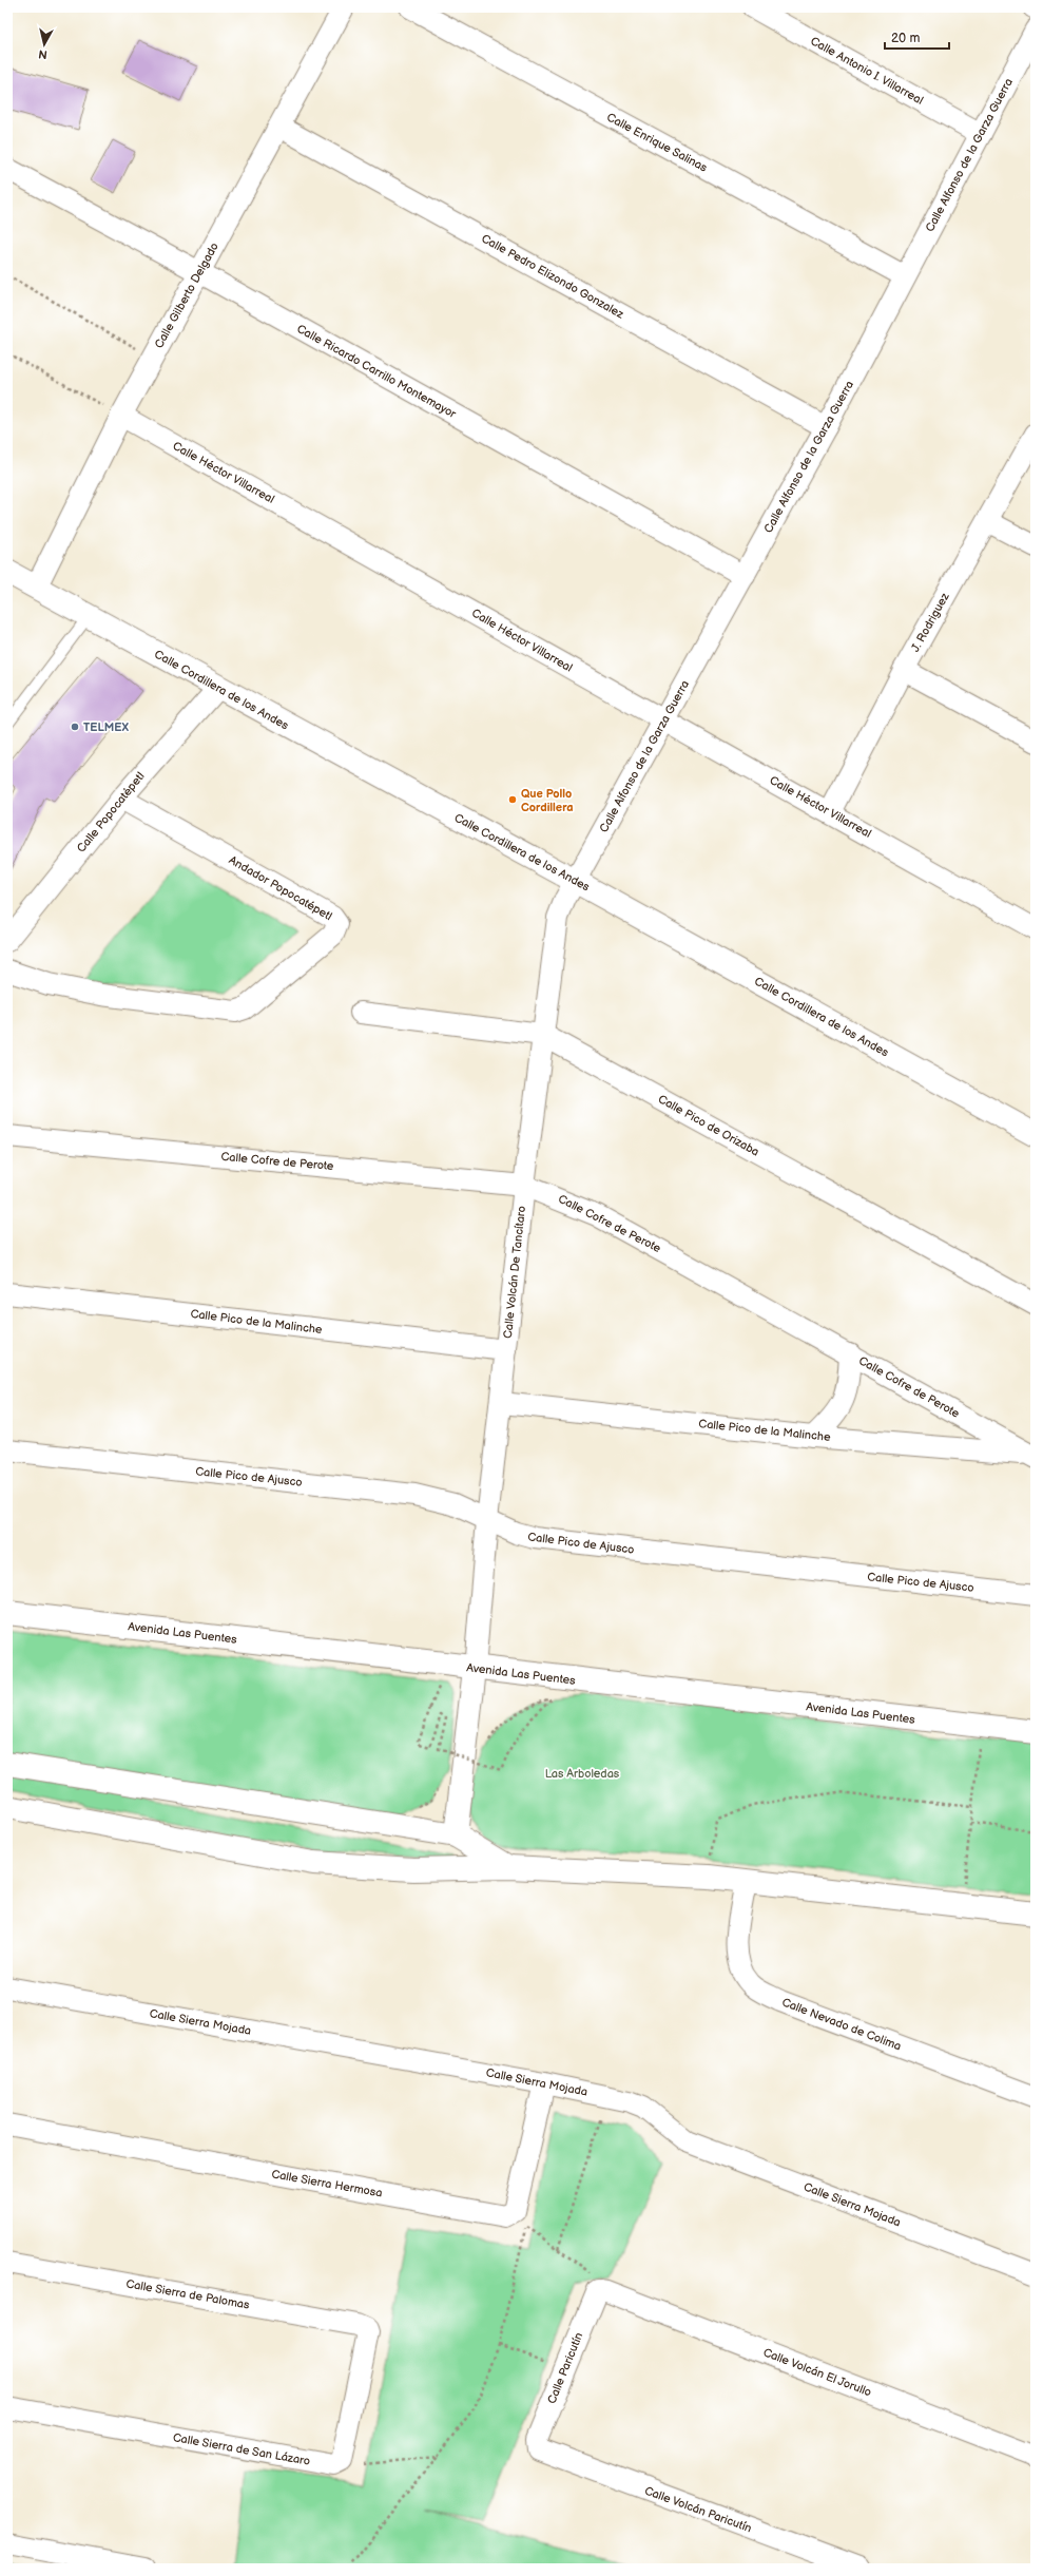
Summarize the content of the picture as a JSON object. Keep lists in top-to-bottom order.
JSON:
{
  "streets": {
    "street": [
      "Calle Antonio I. Villarreal",
      "Calle Enrique Salinas",
      "Calle Alfonso de la Garza Guerra",
      "Calle Pedro Elizondo Gonzalez",
      "Calle Gilberto Delgado",
      "Calle Ricardo Carrillo Montemayor",
      "Calle Héctor Villarreal",
      "J. Rodriguez",
      "Calle Cordillera de los Andes",
      "Calle Popocatépetl",
      "Andador Popocatépetl",
      "Calle Pico de Orizaba",
      "Calle Cofre de Perote",
      "Calle Volcán De Tancítaro",
      "Calle Pico de la Malinche",
      "Calle Pico de Ajusco",
      "Avenida Las Puentes",
      "Calle Sierra Mojada",
      "Calle Nevado de Colima",
      "Calle Sierra Hermosa",
      "Calle Sierra de Palomas",
      "Calle Paricutín",
      "Calle Volcán El Jorullo",
      "Calle Sierra de San Lázaro",
      "Calle Volcán Paricutín"
    ]
  },
  "crossings": [
    ["Calle Antonio I. Villarreal", "Calle Alfonso de la Garza Guerra"],
    ["Calle Enrique Salinas", "Calle Alfonso de la Garza Guerra"],
    ["Calle Alfonso de la Garza Guerra", "Calle Pedro Elizondo Gonzalez"],
    ["Calle Alfonso de la Garza Guerra", "Calle Ricardo Carrillo Montemayor"],
    ["Calle Alfonso de la Garza Guerra", "Calle Héctor Villarreal"],
    ["Calle Alfonso de la Garza Guerra", "Calle Cordillera de los Andes"],
    ["Calle Alfonso de la Garza Guerra", "Calle Volcán De Tancítaro"],
    ["Calle Pedro Elizondo Gonzalez", "Calle Gilberto Delgado"],
    ["Calle Gilberto Delgado", "Calle Ricardo Carrillo Montemayor"],
    ["Calle Gilberto Delgado", "Calle Héctor Villarreal"],
    ["Calle Gilberto Delgado", "Calle Cordillera de los Andes"],
    ["Calle Héctor Villarreal", "J. Rodriguez"],
    ["Calle Cordillera de los Andes", "Calle Popocatépetl"],
    ["Calle Cordillera de los Andes", "Calle Volcán De Tancítaro"],
    ["Calle Popocatépetl", "Andador Popocatépetl"],
    ["Calle Pico de Orizaba", "Calle Volcán De Tancítaro"],
    ["Calle Cofre de Perote", "Calle Volcán De Tancítaro"],
    ["Calle Cofre de Perote", "Calle Pico de la Malinche"],
    ["Calle Volcán De Tancítaro", "Calle Pico de la Malinche"],
    ["Calle Volcán De Tancítaro", "Calle Pico de Ajusco"],
    ["Calle Volcán De Tancítaro", "Avenida Las Puentes"],
    ["Calle Sierra Mojada", "Calle Sierra Hermosa"],
    ["Calle Sierra de Palomas", "Calle Sierra de San Lázaro"],
    ["Calle Paricutín", "Calle Volcán El Jorullo"],
    ["Calle Paricutín", "Calle Volcán Paricutín"]
  ],
  "parks": ["Las Arboledas"],
  "places": ["TELMEX", "Que Pollo Cordillera"],
  "scale_bar": "20 m",
  "north": "bottom"
}
